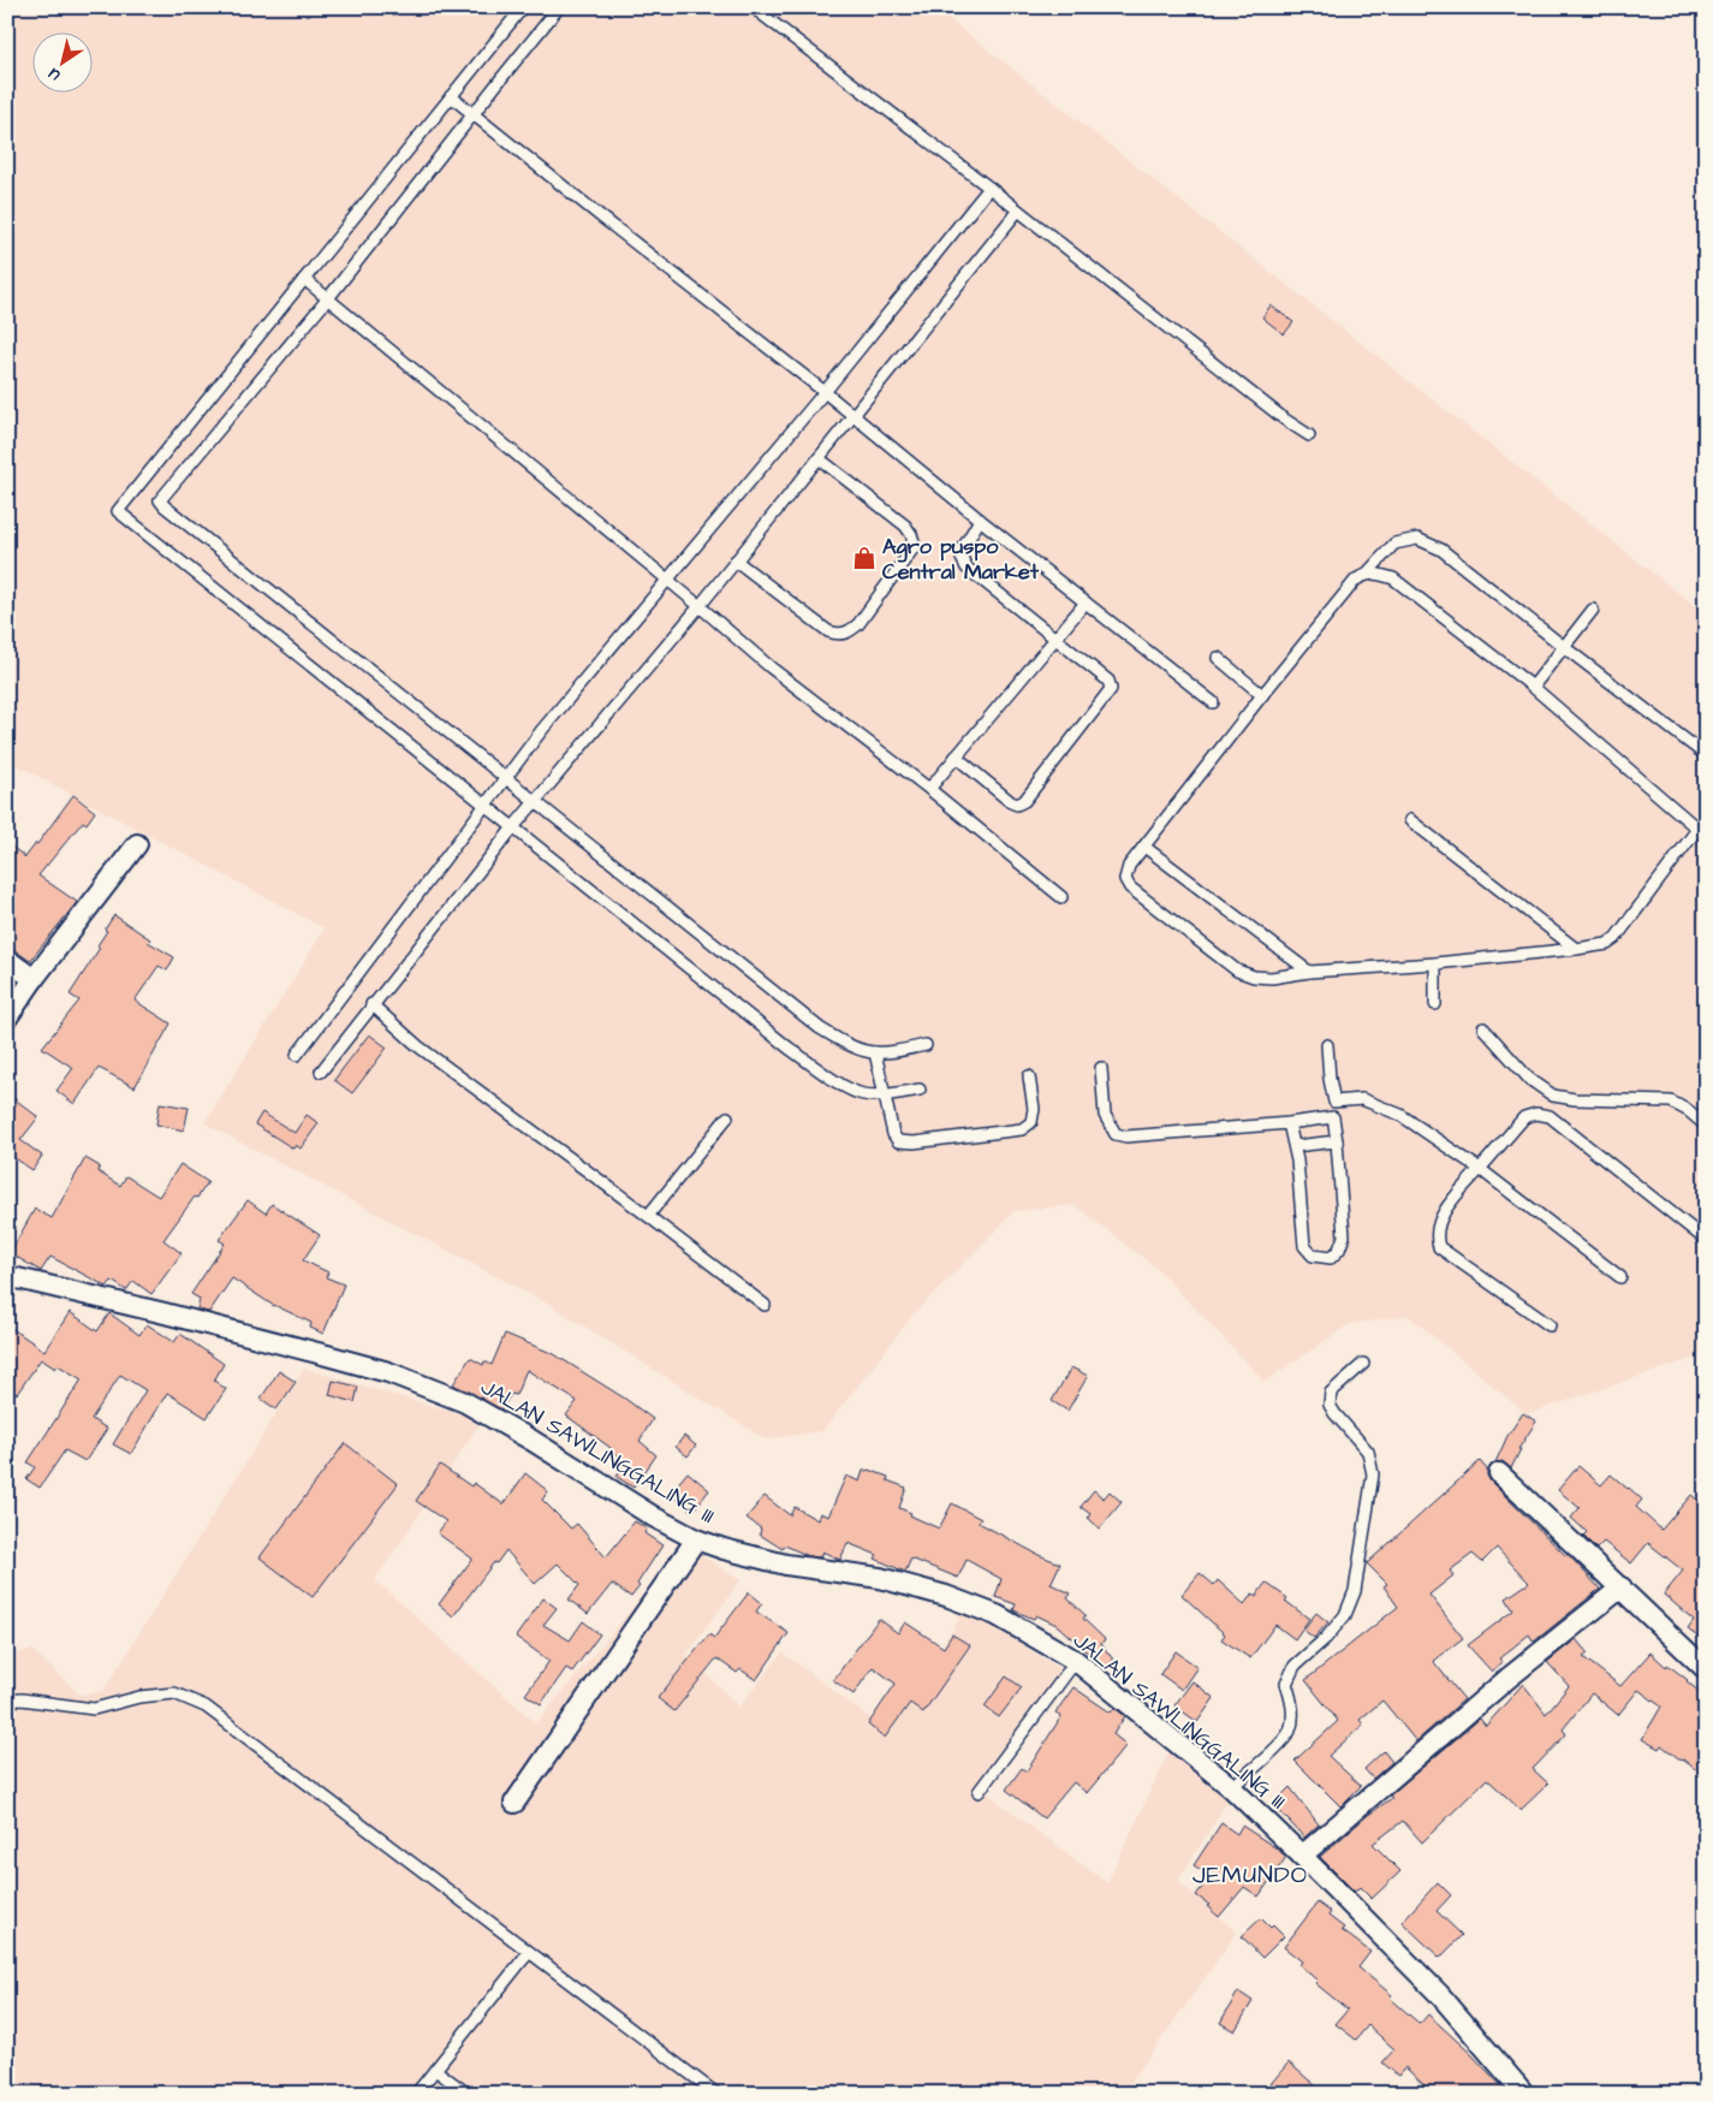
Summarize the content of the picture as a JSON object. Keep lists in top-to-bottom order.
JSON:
{
  "streets": {
    "street": ["JALAN SAWLINGGALING III"]
  },
  "districts": ["JEMUNDO"],
  "places": {
    "shop": ["Agro puspo Central Market"]
  },
  "north": "bottom left"
}
